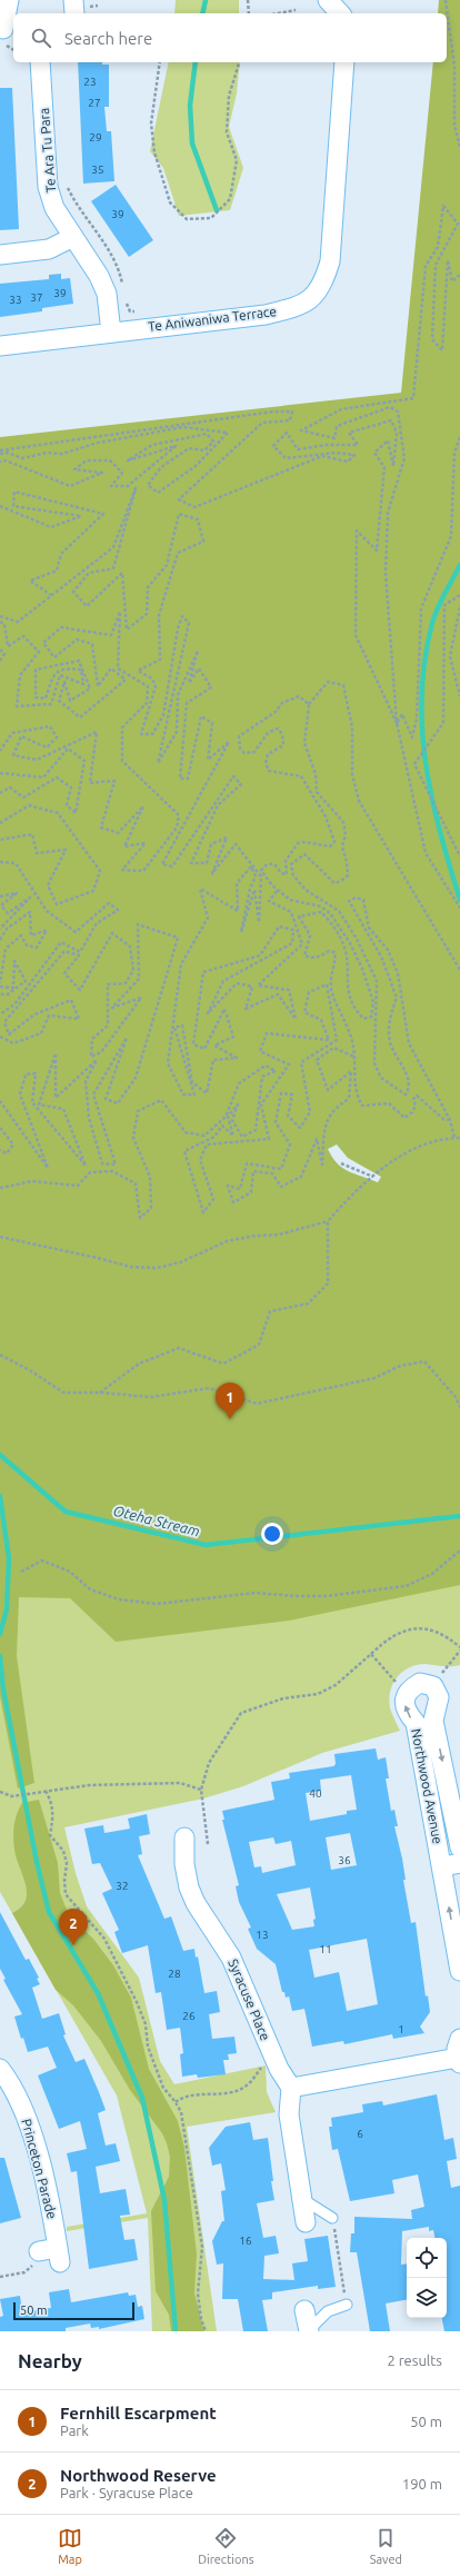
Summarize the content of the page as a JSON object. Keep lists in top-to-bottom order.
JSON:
{
  "streets": {
    "street": [
      "Te Ara Tu Para",
      "Te Aniwaniwa Terrace",
      "Northwood Avenue",
      "Syracuse Place",
      "Princeton Parade"
    ]
  },
  "crossings": [
    ["Te Ara Tu Para", "Te Aniwaniwa Terrace"]
  ],
  "water": ["Oteha Stream"],
  "house_numbers": [
    "23",
    "27",
    "29",
    "35",
    "39",
    "39",
    "37",
    "33",
    "40",
    "36",
    "32",
    "13",
    "11",
    "28",
    "26",
    "1",
    "6",
    "16"
  ],
  "scale_bar": "50 m",
  "page": {
    "search": "Search here",
    "pins": ["1", "2"],
    "scale": "50 m",
    "heading": ["Nearby", "2 results"],
    "list": [
      {
        "mark": "1",
        "name": "Fernhill Escarpment",
        "note": "Park",
        "value": "50 m"
      },
      {
        "mark": "2",
        "name": "Northwood Reserve",
        "note": "Park · Syracuse Place",
        "value": "190 m"
      }
    ],
    "nav": ["Map", "Directions", "Saved"]
  }
}
